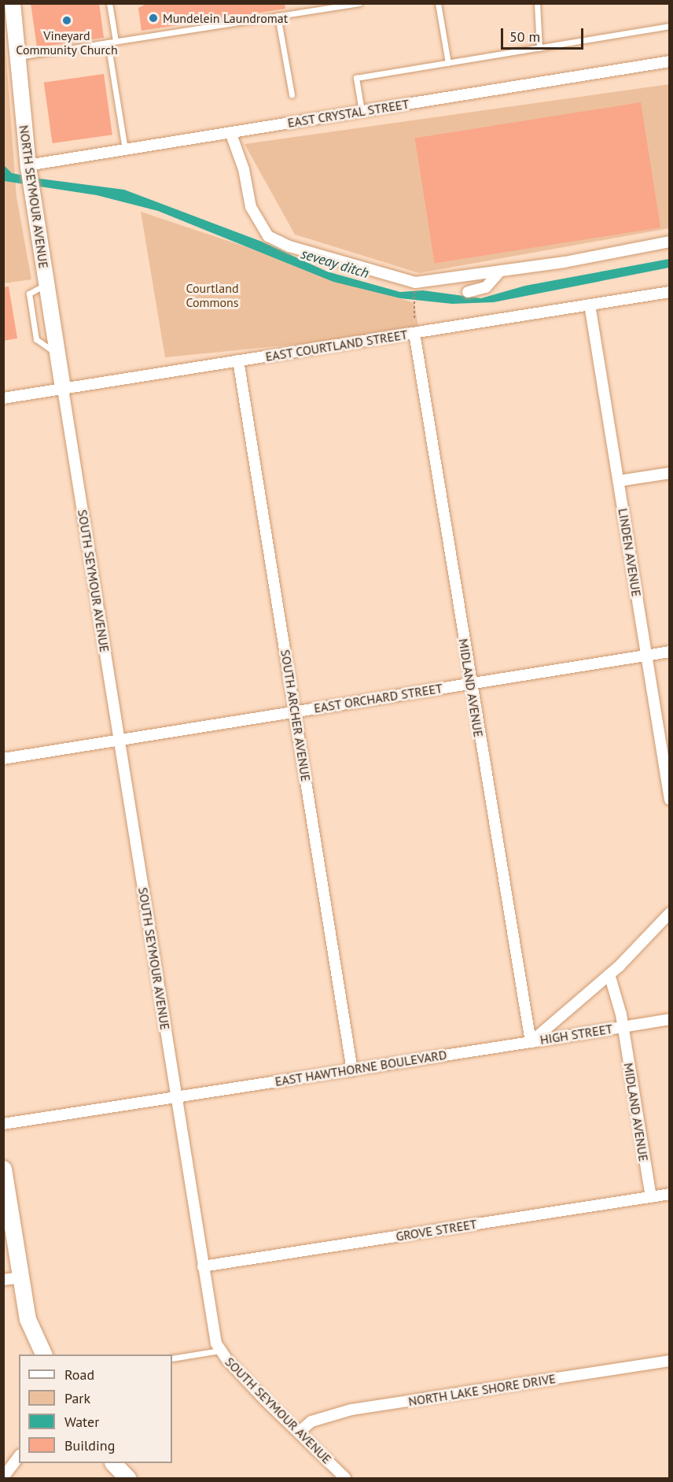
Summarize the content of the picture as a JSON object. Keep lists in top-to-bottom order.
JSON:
{
  "streets": {
    "street": [
      "EAST CRYSTAL STREET",
      "NORTH SEYMOUR AVENUE",
      "EAST COURTLAND STREET",
      "LINDEN AVENUE",
      "SOUTH SEYMOUR AVENUE",
      "MIDLAND AVENUE",
      "EAST ORCHARD STREET",
      "SOUTH ARCHER AVENUE",
      "HIGH STREET",
      "EAST HAWTHORNE BOULEVARD",
      "GROVE STREET",
      "NORTH LAKE SHORE DRIVE"
    ]
  },
  "crossings": [
    ["EAST CRYSTAL STREET", "NORTH SEYMOUR AVENUE"],
    ["NORTH SEYMOUR AVENUE", "EAST COURTLAND STREET"],
    ["NORTH SEYMOUR AVENUE", "SOUTH SEYMOUR AVENUE"],
    ["EAST COURTLAND STREET", "LINDEN AVENUE"],
    ["EAST COURTLAND STREET", "SOUTH SEYMOUR AVENUE"],
    ["EAST COURTLAND STREET", "MIDLAND AVENUE"],
    ["EAST COURTLAND STREET", "SOUTH ARCHER AVENUE"],
    ["LINDEN AVENUE", "EAST ORCHARD STREET"],
    ["SOUTH SEYMOUR AVENUE", "EAST ORCHARD STREET"],
    ["SOUTH SEYMOUR AVENUE", "EAST HAWTHORNE BOULEVARD"],
    ["SOUTH SEYMOUR AVENUE", "GROVE STREET"],
    ["SOUTH SEYMOUR AVENUE", "NORTH LAKE SHORE DRIVE"],
    ["MIDLAND AVENUE", "EAST ORCHARD STREET"],
    ["MIDLAND AVENUE", "HIGH STREET"],
    ["MIDLAND AVENUE", "EAST HAWTHORNE BOULEVARD"],
    ["MIDLAND AVENUE", "GROVE STREET"],
    ["EAST ORCHARD STREET", "SOUTH ARCHER AVENUE"],
    ["SOUTH ARCHER AVENUE", "EAST HAWTHORNE BOULEVARD"],
    ["HIGH STREET", "EAST HAWTHORNE BOULEVARD"]
  ],
  "water": ["seveay ditch"],
  "parks": ["Courtland Commons"],
  "places": ["Mundelein Laundromat", "Vineyard Community Church"],
  "legend": [
    "Road",
    "Park",
    "Water",
    "Building"
  ],
  "scale_bar": "50 m"
}
